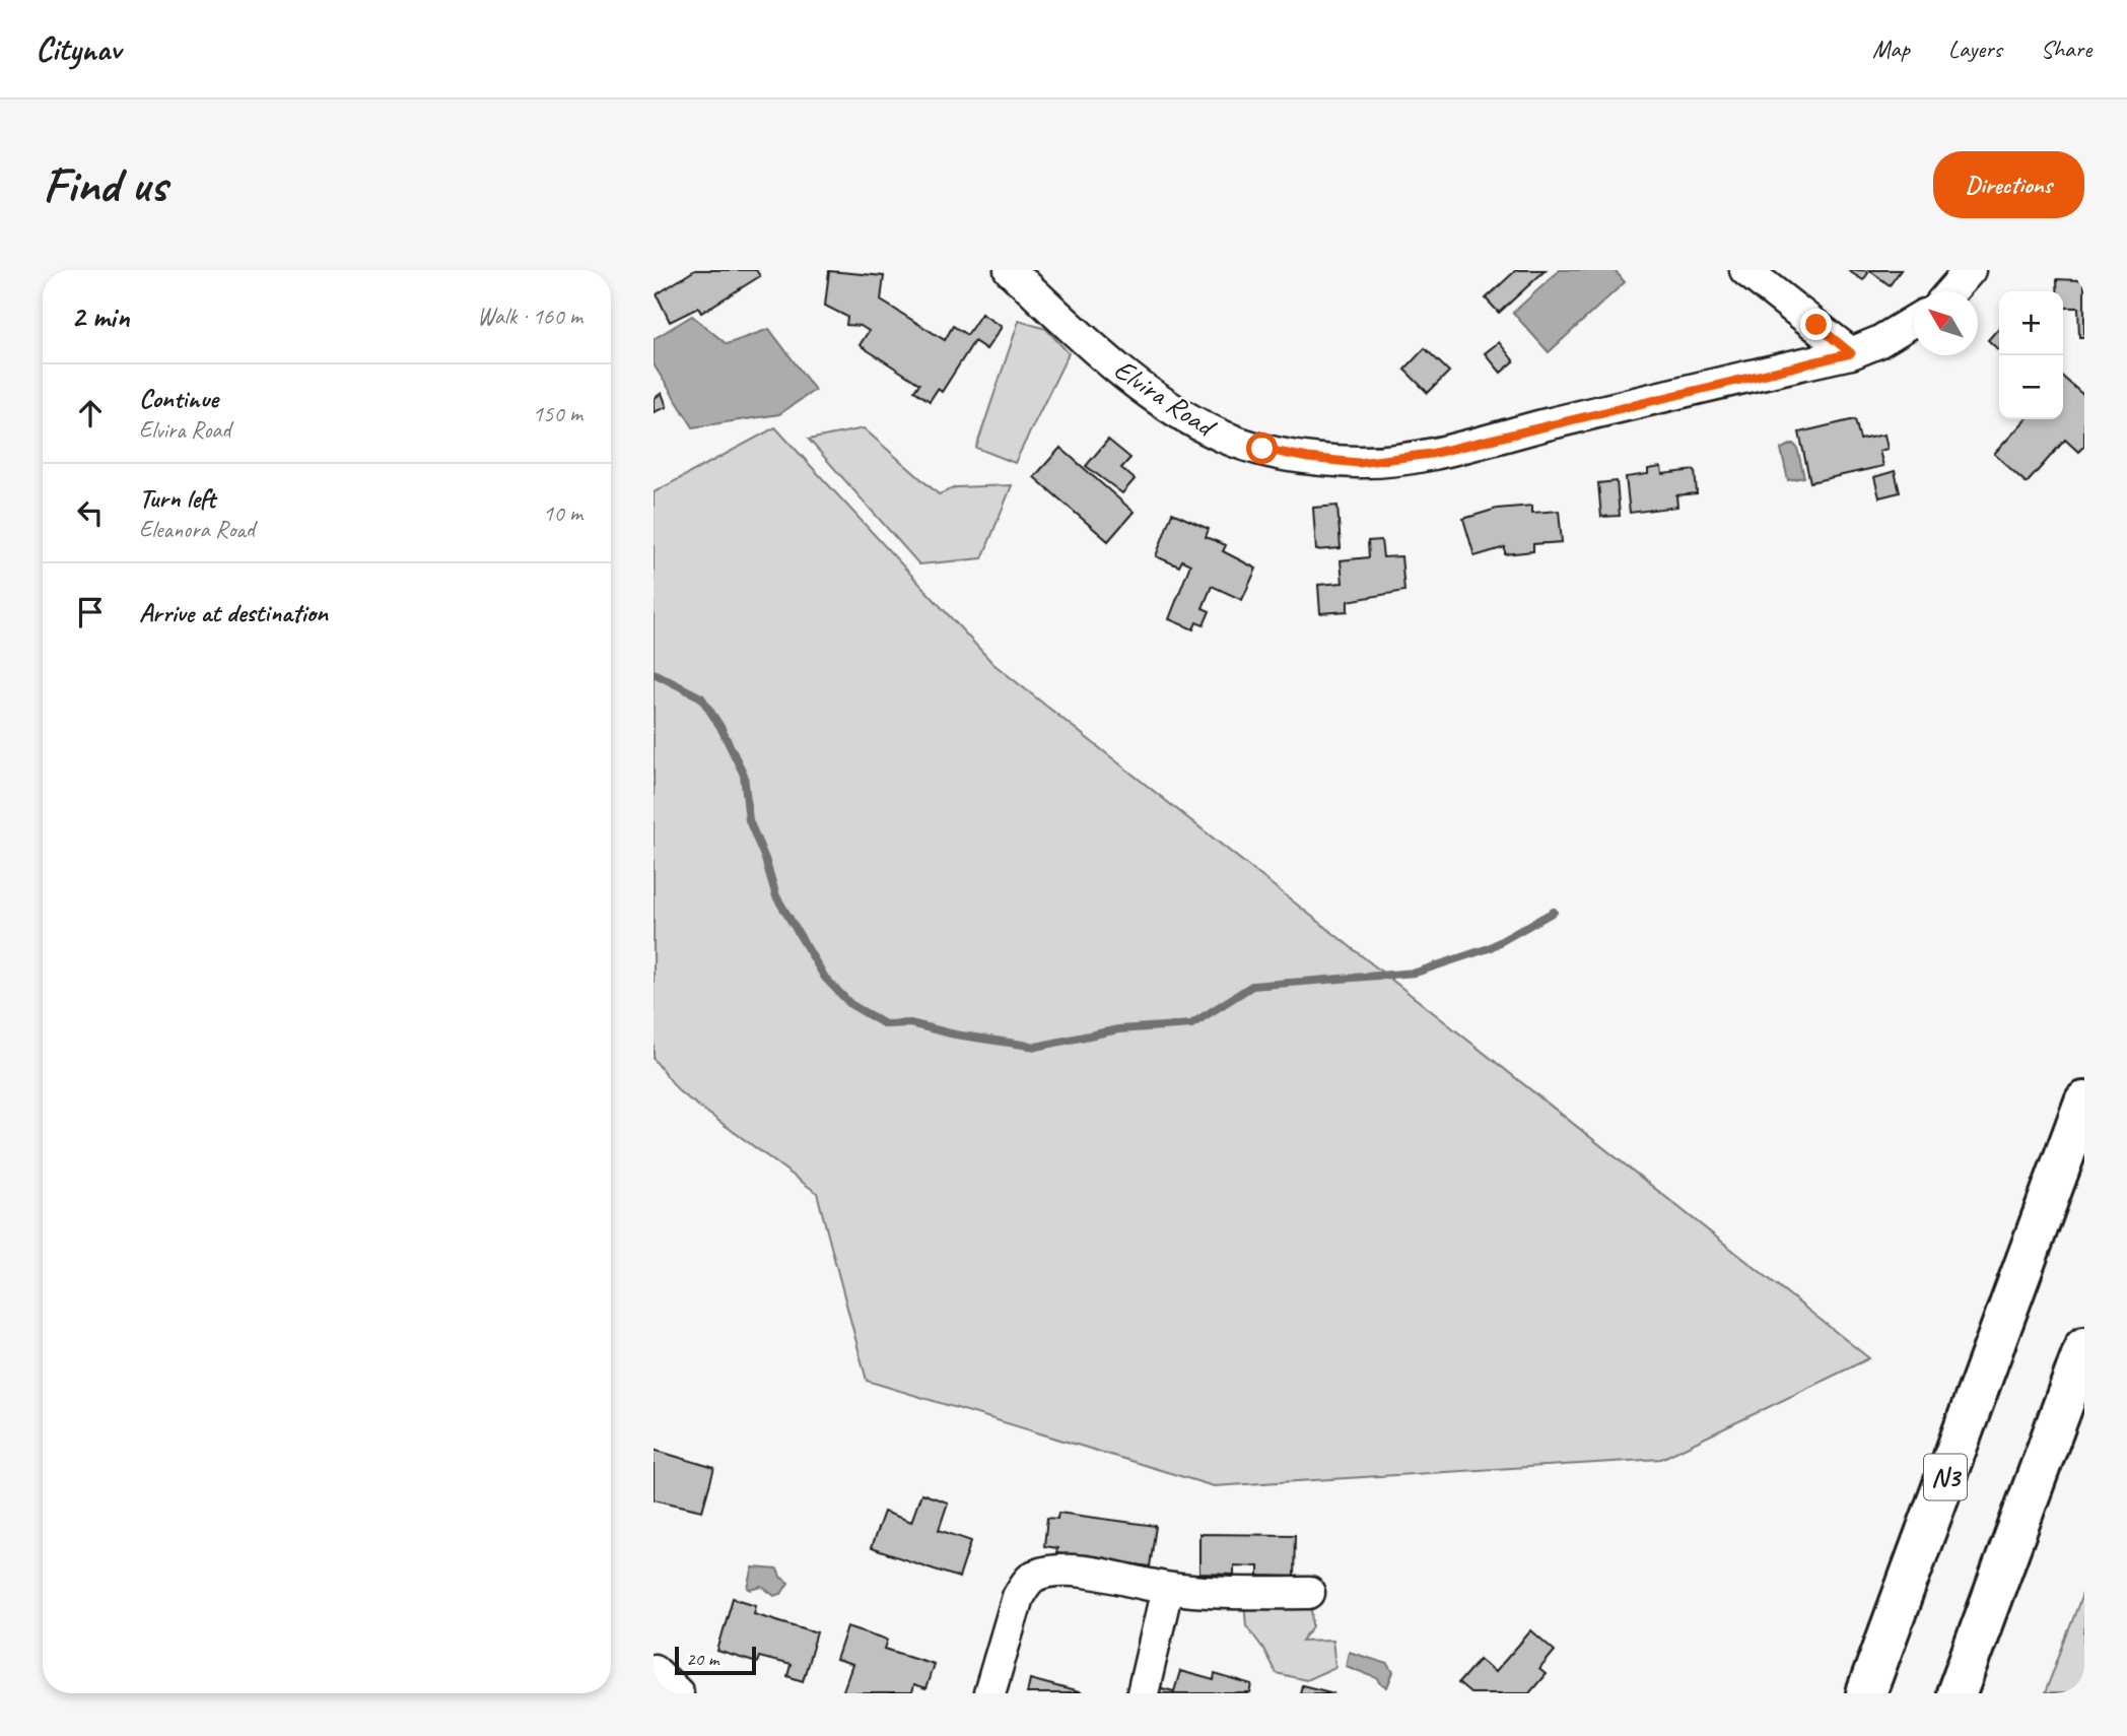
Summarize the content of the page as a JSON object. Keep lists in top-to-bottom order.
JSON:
{
  "streets": {
    "highway": ["N3"],
    "street": ["Elvira Road"]
  },
  "scale_bar": "20 m",
  "north": "top left",
  "page": {
    "header": "Citynav",
    "nav": ["Map", "Layers", "Share"],
    "buttons": "Directions",
    "title": "Find us",
    "heading": ["2 min", "Walk · 160 m"],
    "map_buttons": ["+", "−"],
    "list": [
      ["Continue", "Elvira Road", "150 m"],
      ["Turn left", "Eleanora Road", "10 m"],
      "Arrive at destination"
    ],
    "scale": "20 m"
  }
}
